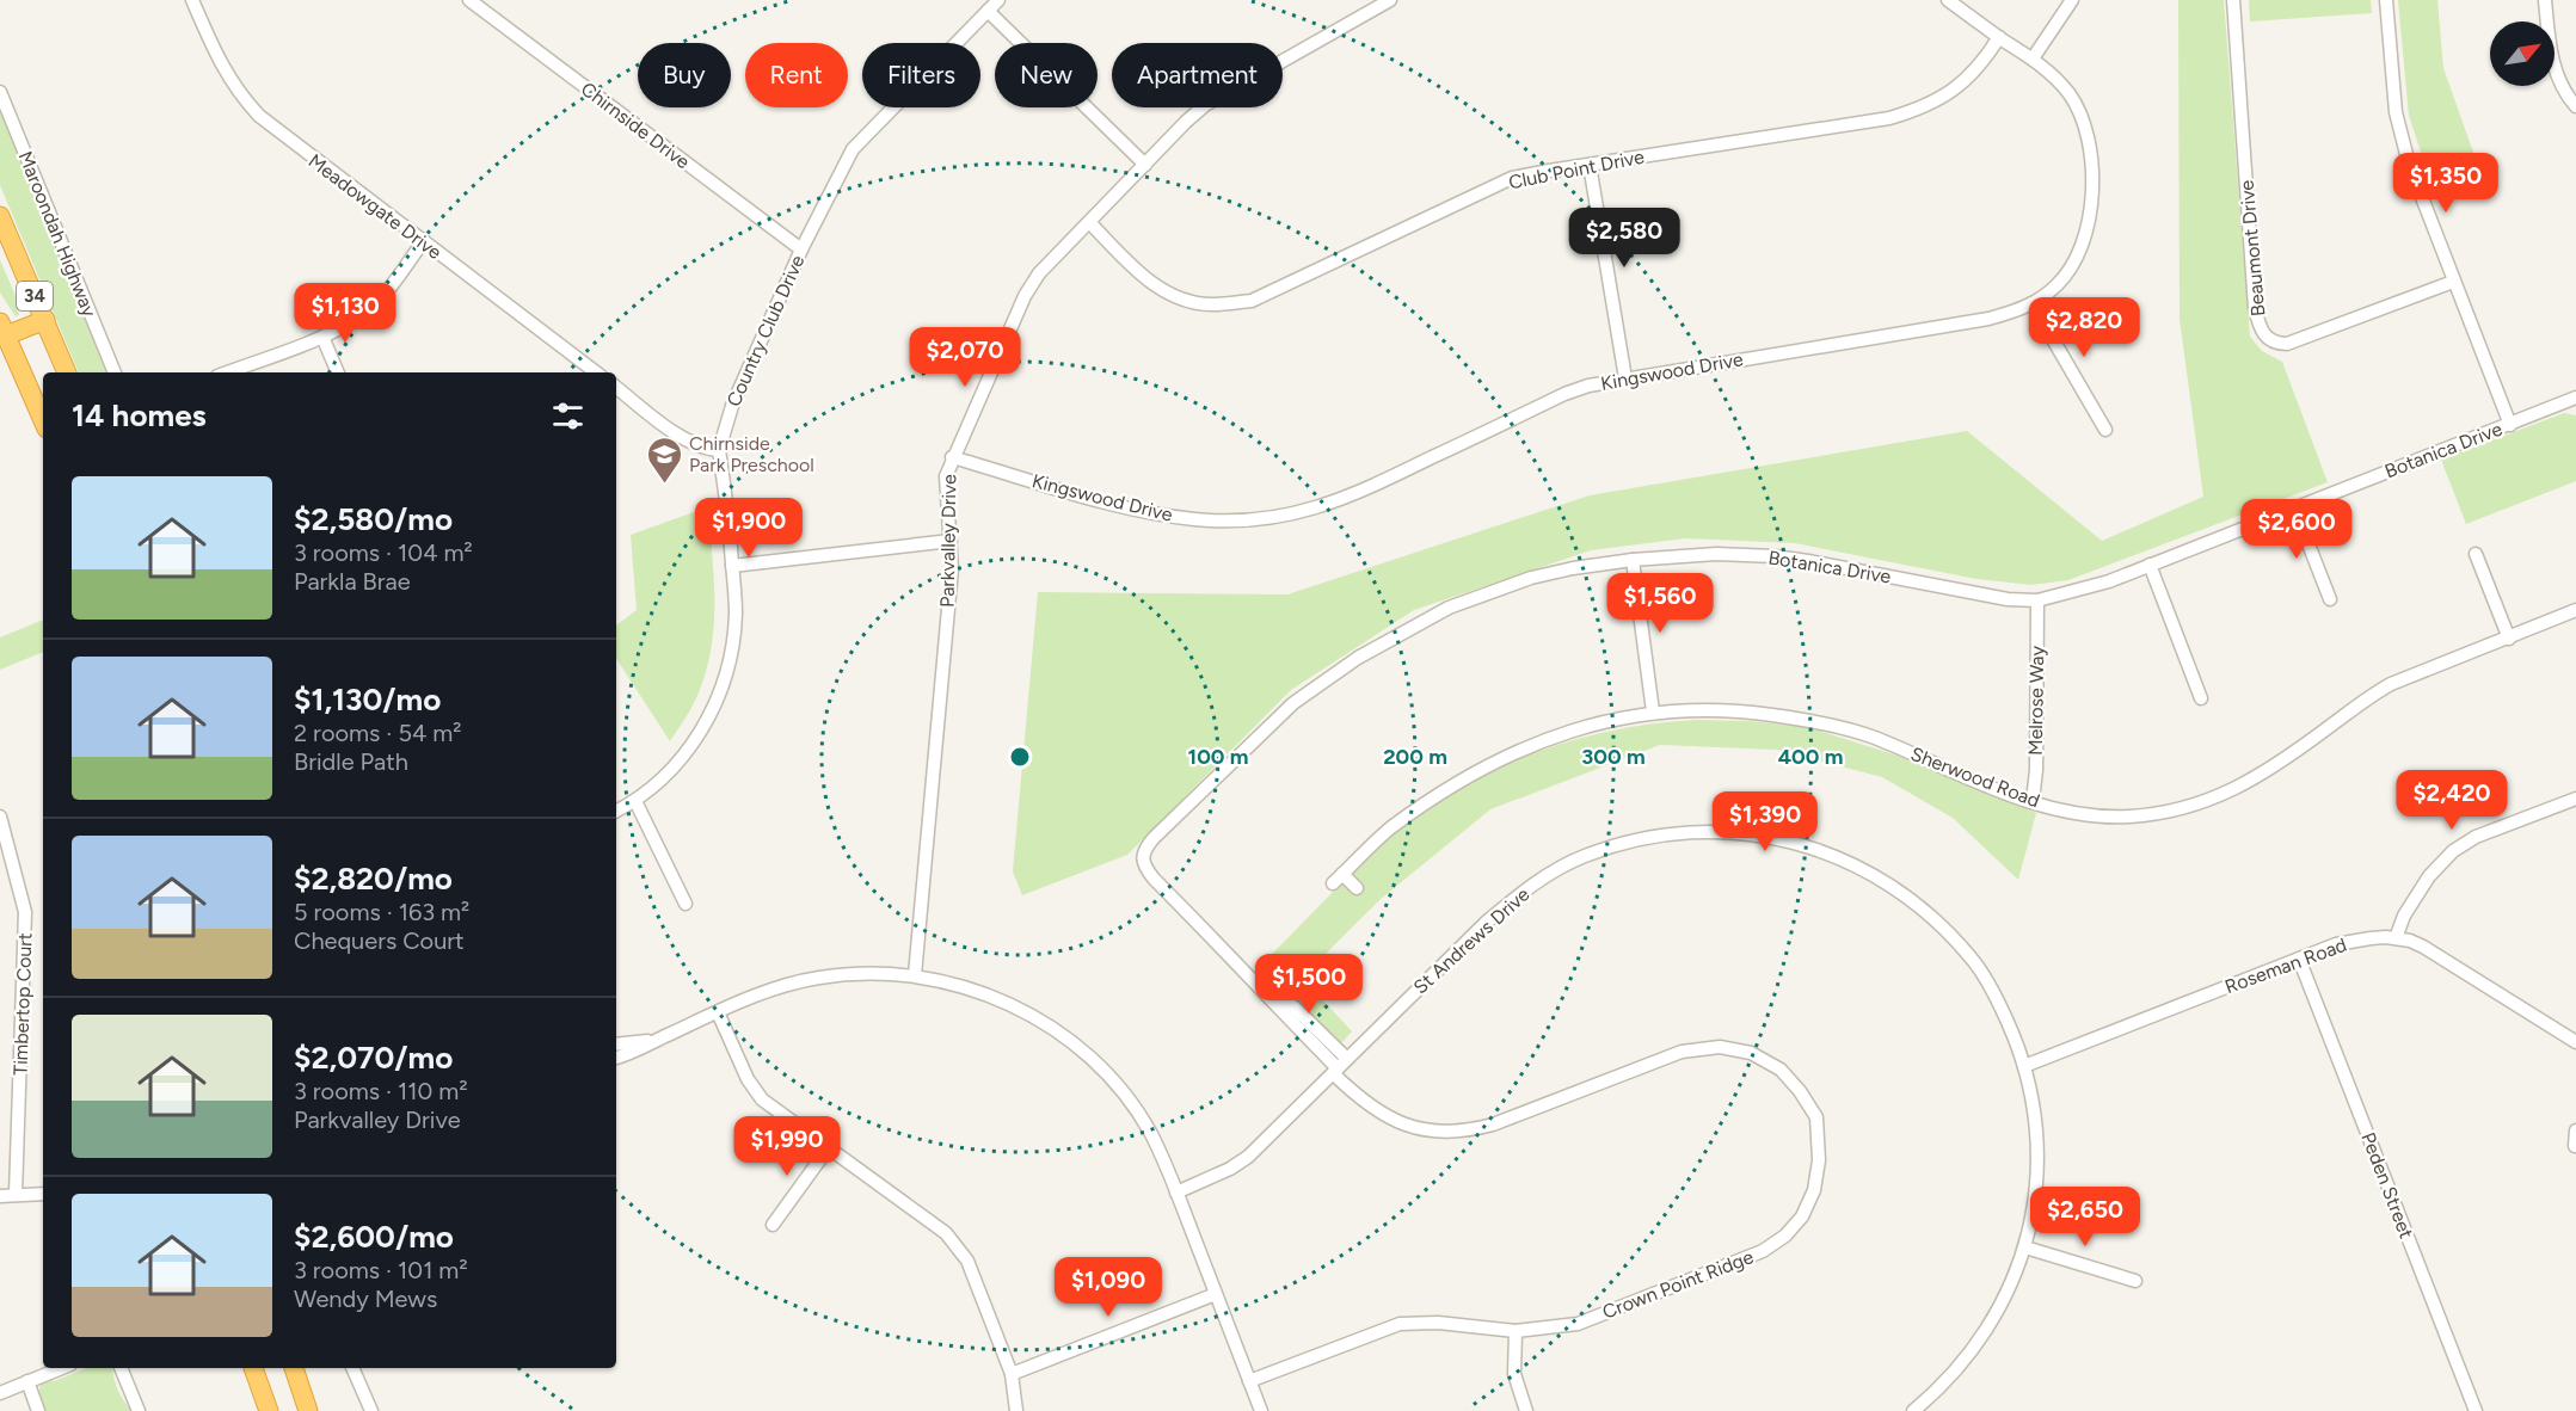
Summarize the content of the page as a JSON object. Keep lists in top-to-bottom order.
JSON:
{
  "streets": {
    "highway": ["34"],
    "street": [
      "Chirnside Drive",
      "Club Point Drive",
      "Meadowgate Drive",
      "Maroondah Highway",
      "Beaumont Drive",
      "Country Club Drive",
      "Kingswood Drive",
      "Botanica Drive",
      "Parkvalley Drive",
      "Melrose Way",
      "Sherwood Road",
      "St Andrews Drive",
      "Roseman Road",
      "Timbertop Court",
      "Peden Street",
      "Crown Point Ridge"
    ]
  },
  "crossings": [
    ["Chirnside Drive", "Country Club Drive"],
    ["Club Point Drive", "Kingswood Drive"],
    ["Club Point Drive", "Parkvalley Drive"],
    ["Kingswood Drive", "Parkvalley Drive"],
    ["Botanica Drive", "Melrose Way"],
    ["Botanica Drive", "St Andrews Drive"],
    ["Botanica Drive", "Crown Point Ridge"],
    ["Melrose Way", "Sherwood Road"],
    ["St Andrews Drive", "Roseman Road"],
    ["St Andrews Drive", "Crown Point Ridge"],
    ["Roseman Road", "Peden Street"]
  ],
  "places": {
    "school or university": ["Chirnside Park Preschool"]
  },
  "north": "top right",
  "page": {
    "chip": [
      "Buy",
      "Rent",
      "Filters",
      "New",
      "Apartment"
    ],
    "price": [
      "$1,350",
      "$2,580",
      "$1,130",
      "$2,820",
      "$2,070",
      "$1,900",
      "$2,600",
      "$1,560",
      "$2,420",
      "$1,390",
      "$1,500",
      "$1,990",
      "$2,650",
      "$1,090"
    ],
    "heading": "14 homes",
    "list": [
      {
        "name": "$2,580/mo",
        "note": "3 rooms · 104 m² · Parkla Brae"
      },
      {
        "name": "$1,130/mo",
        "note": "2 rooms · 54 m² · Bridle Path"
      },
      {
        "name": "$2,820/mo",
        "note": "5 rooms · 163 m² · Chequers Court"
      },
      {
        "name": "$2,070/mo",
        "note": "3 rooms · 110 m² · Parkvalley Drive"
      },
      {
        "name": "$2,600/mo",
        "note": "3 rooms · 101 m² · Wendy Mews"
      }
    ]
  },
  "rings": [
    "100 m",
    "200 m",
    "300 m",
    "400 m"
  ]
}
